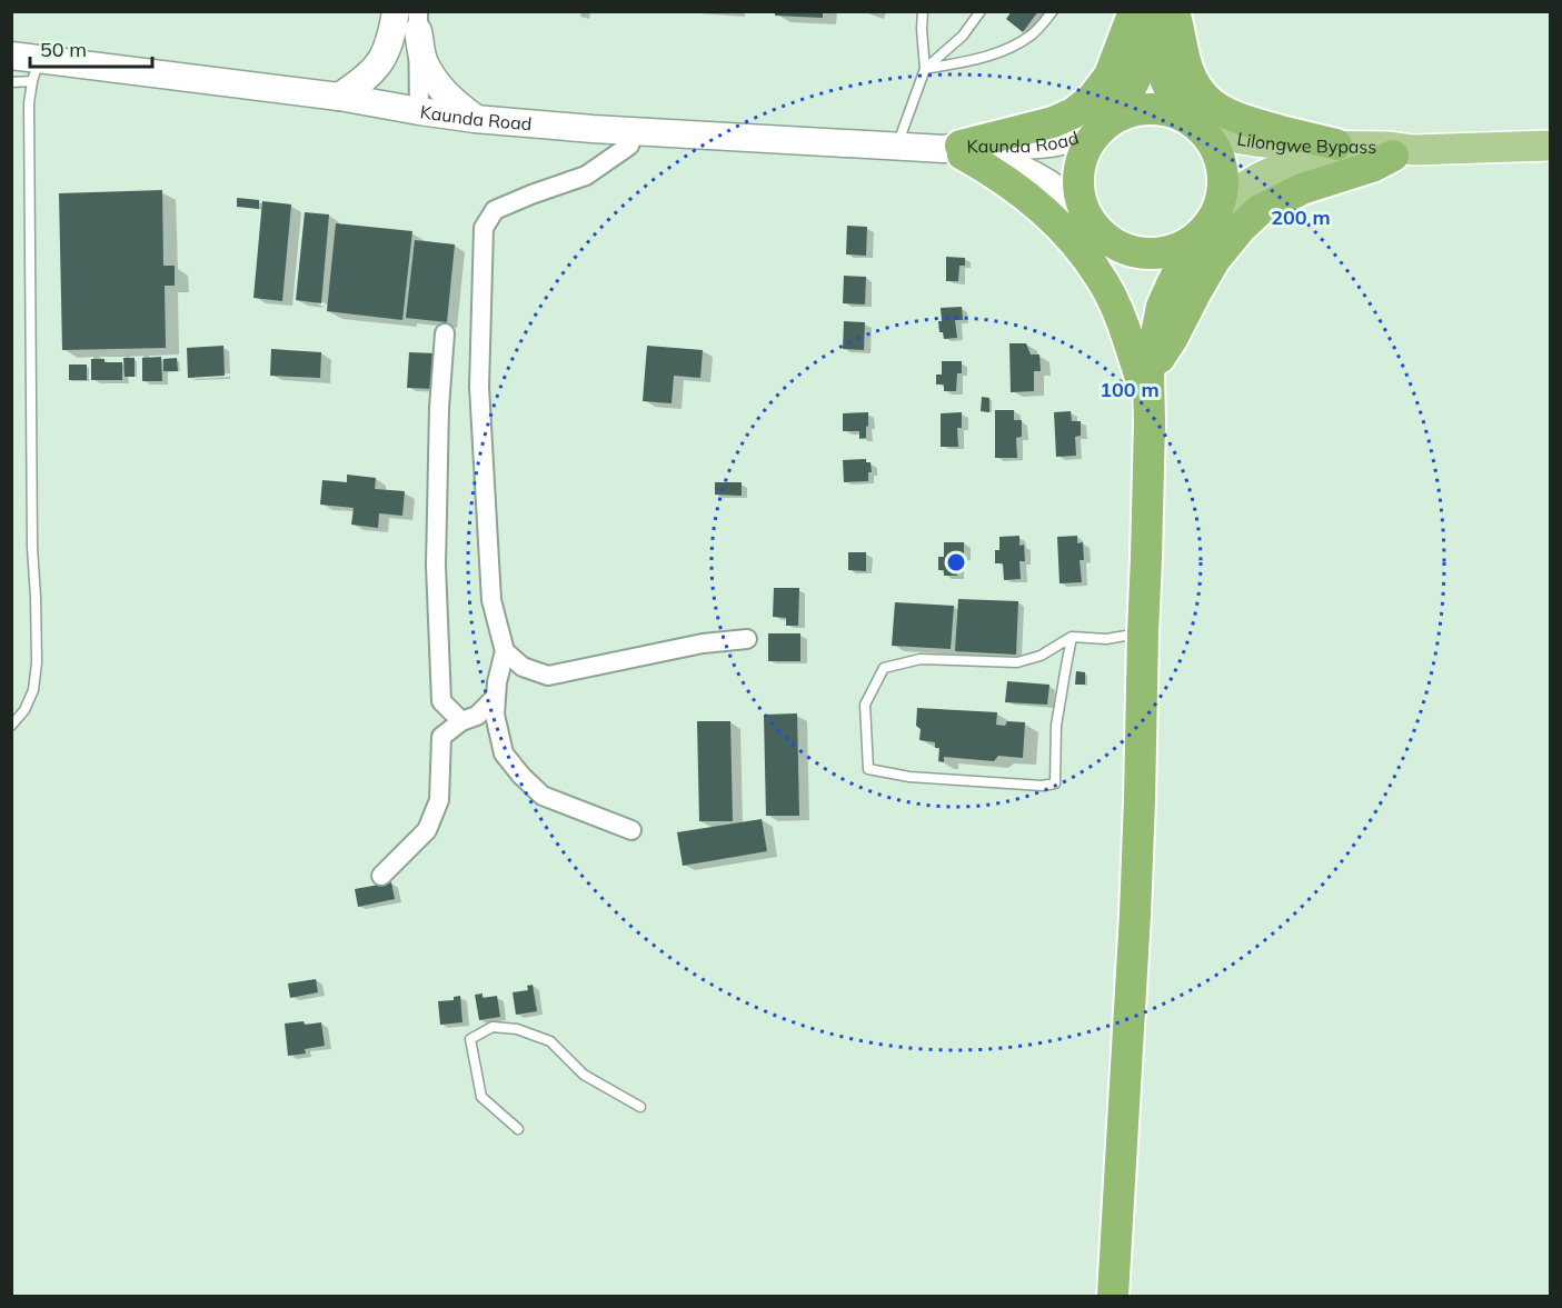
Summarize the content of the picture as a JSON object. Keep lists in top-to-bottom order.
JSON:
{
  "streets": {
    "main road": ["Kaunda Road", "Lilongwe Bypass"]
  },
  "crossings": [
    ["Kaunda Road", "Lilongwe Bypass"]
  ],
  "scale_bar": "50 m",
  "rings": ["200 m", "100 m"]
}
